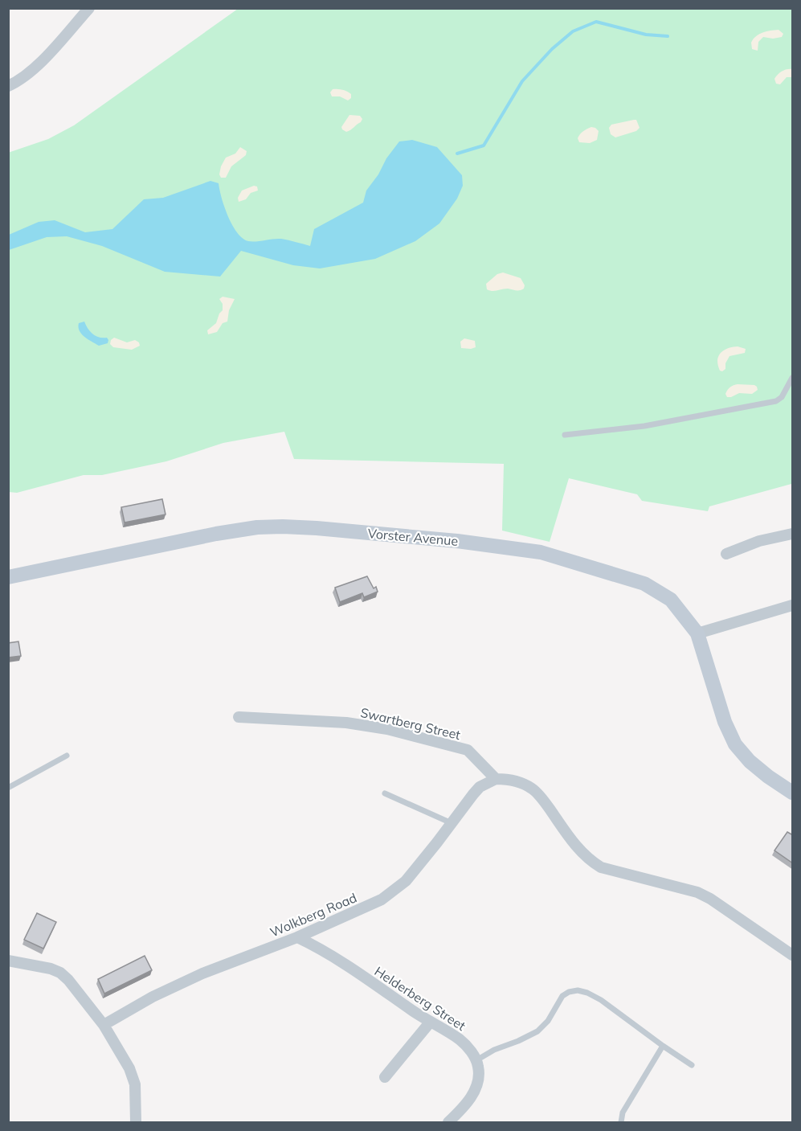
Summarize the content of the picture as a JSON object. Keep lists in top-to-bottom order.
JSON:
{
  "streets": {
    "main road": ["Vorster Avenue"],
    "street": ["Swartberg Street", "Wolkberg Road", "Helderberg Street"]
  },
  "crossings": [
    ["Swartberg Street", "Wolkberg Road"],
    ["Wolkberg Road", "Helderberg Street"]
  ]
}
